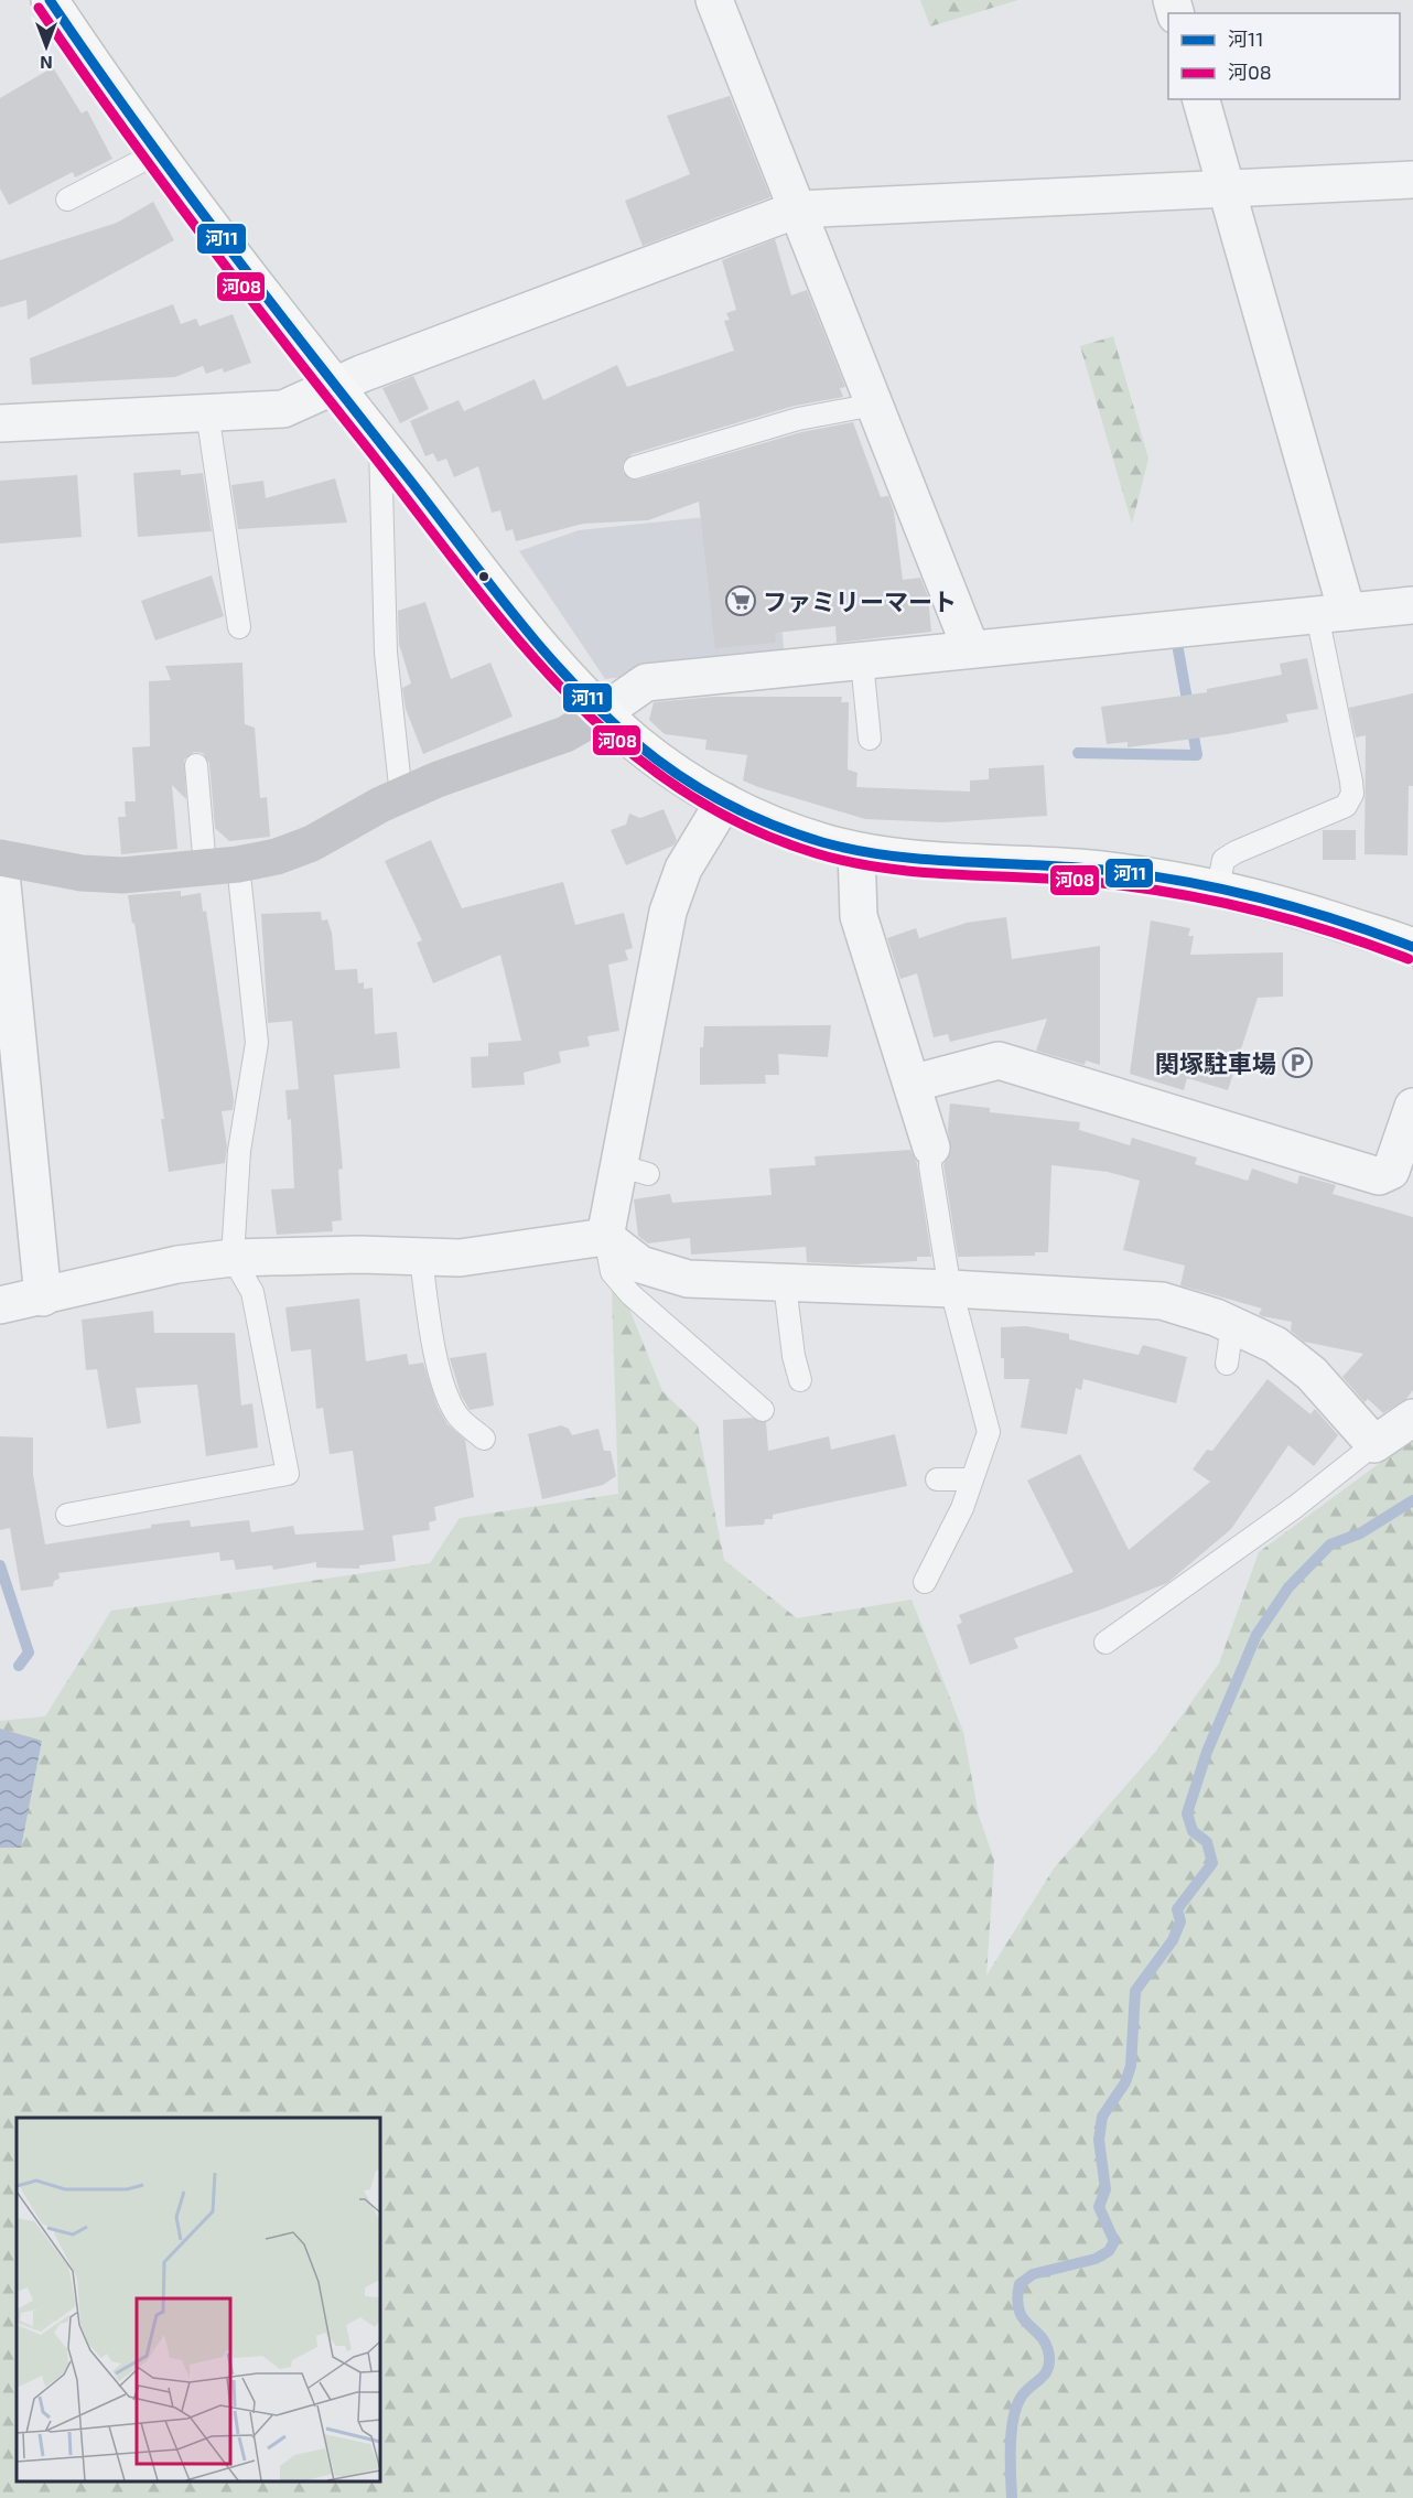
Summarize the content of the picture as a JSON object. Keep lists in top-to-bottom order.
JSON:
{
  "places": {
    "supermarket": ["ファミリーマート"],
    "parking": ["関塚駐車場"]
  },
  "lines": ["transit line 河11", "transit line 河08"],
  "legend": ["河11", "河08"],
  "north": "bottom"
}
